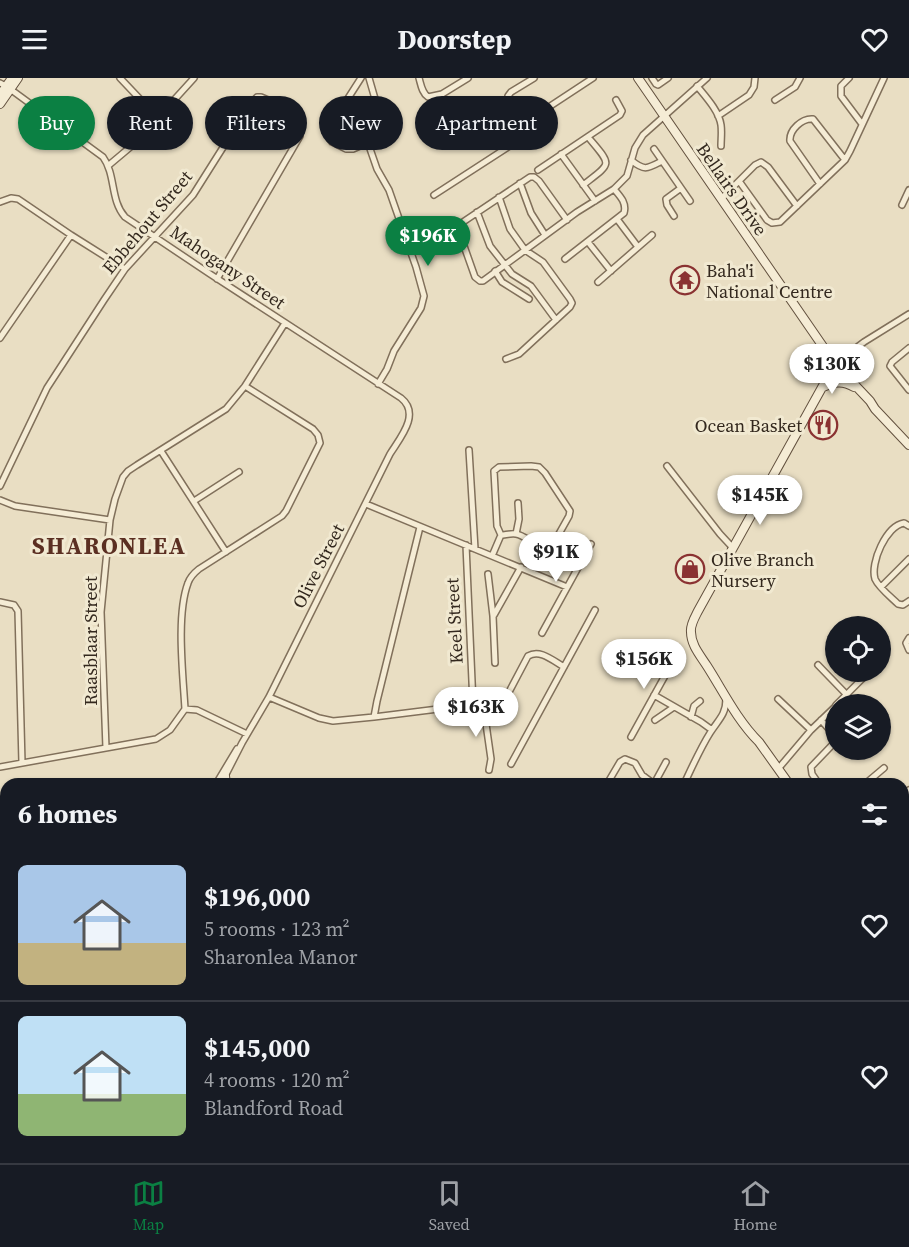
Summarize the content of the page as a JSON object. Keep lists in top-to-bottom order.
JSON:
{
  "streets": {
    "street": [
      "Bellairs Drive",
      "Ebbehout Street",
      "Mahogany Street",
      "Olive Street",
      "Keel Street",
      "Raasblaar Street"
    ]
  },
  "crossings": [
    ["Ebbehout Street", "Mahogany Street"],
    ["Mahogany Street", "Olive Street"],
    ["Mahogany Street", "Raasblaar Street"]
  ],
  "districts": ["SHARONLEA"],
  "places": {
    "temple": ["Baha'i National Centre"],
    "restaurant": ["Ocean Basket"],
    "shop": ["Olive Branch Nursery"]
  },
  "page": {
    "header": "Doorstep",
    "chip": [
      "Buy",
      "Rent",
      "Filters",
      "New",
      "Apartment"
    ],
    "price": [
      "$196K",
      "$130K",
      "$145K",
      "$91K",
      "$156K",
      "$163K"
    ],
    "heading": "6 homes",
    "list": [
      {
        "name": "$196,000",
        "note": "5 rooms · 123 m² · Sharonlea Manor"
      },
      {
        "name": "$145,000",
        "note": "4 rooms · 120 m² · Blandford Road"
      }
    ],
    "tabs": ["Map", "Saved", "Home"]
  }
}
